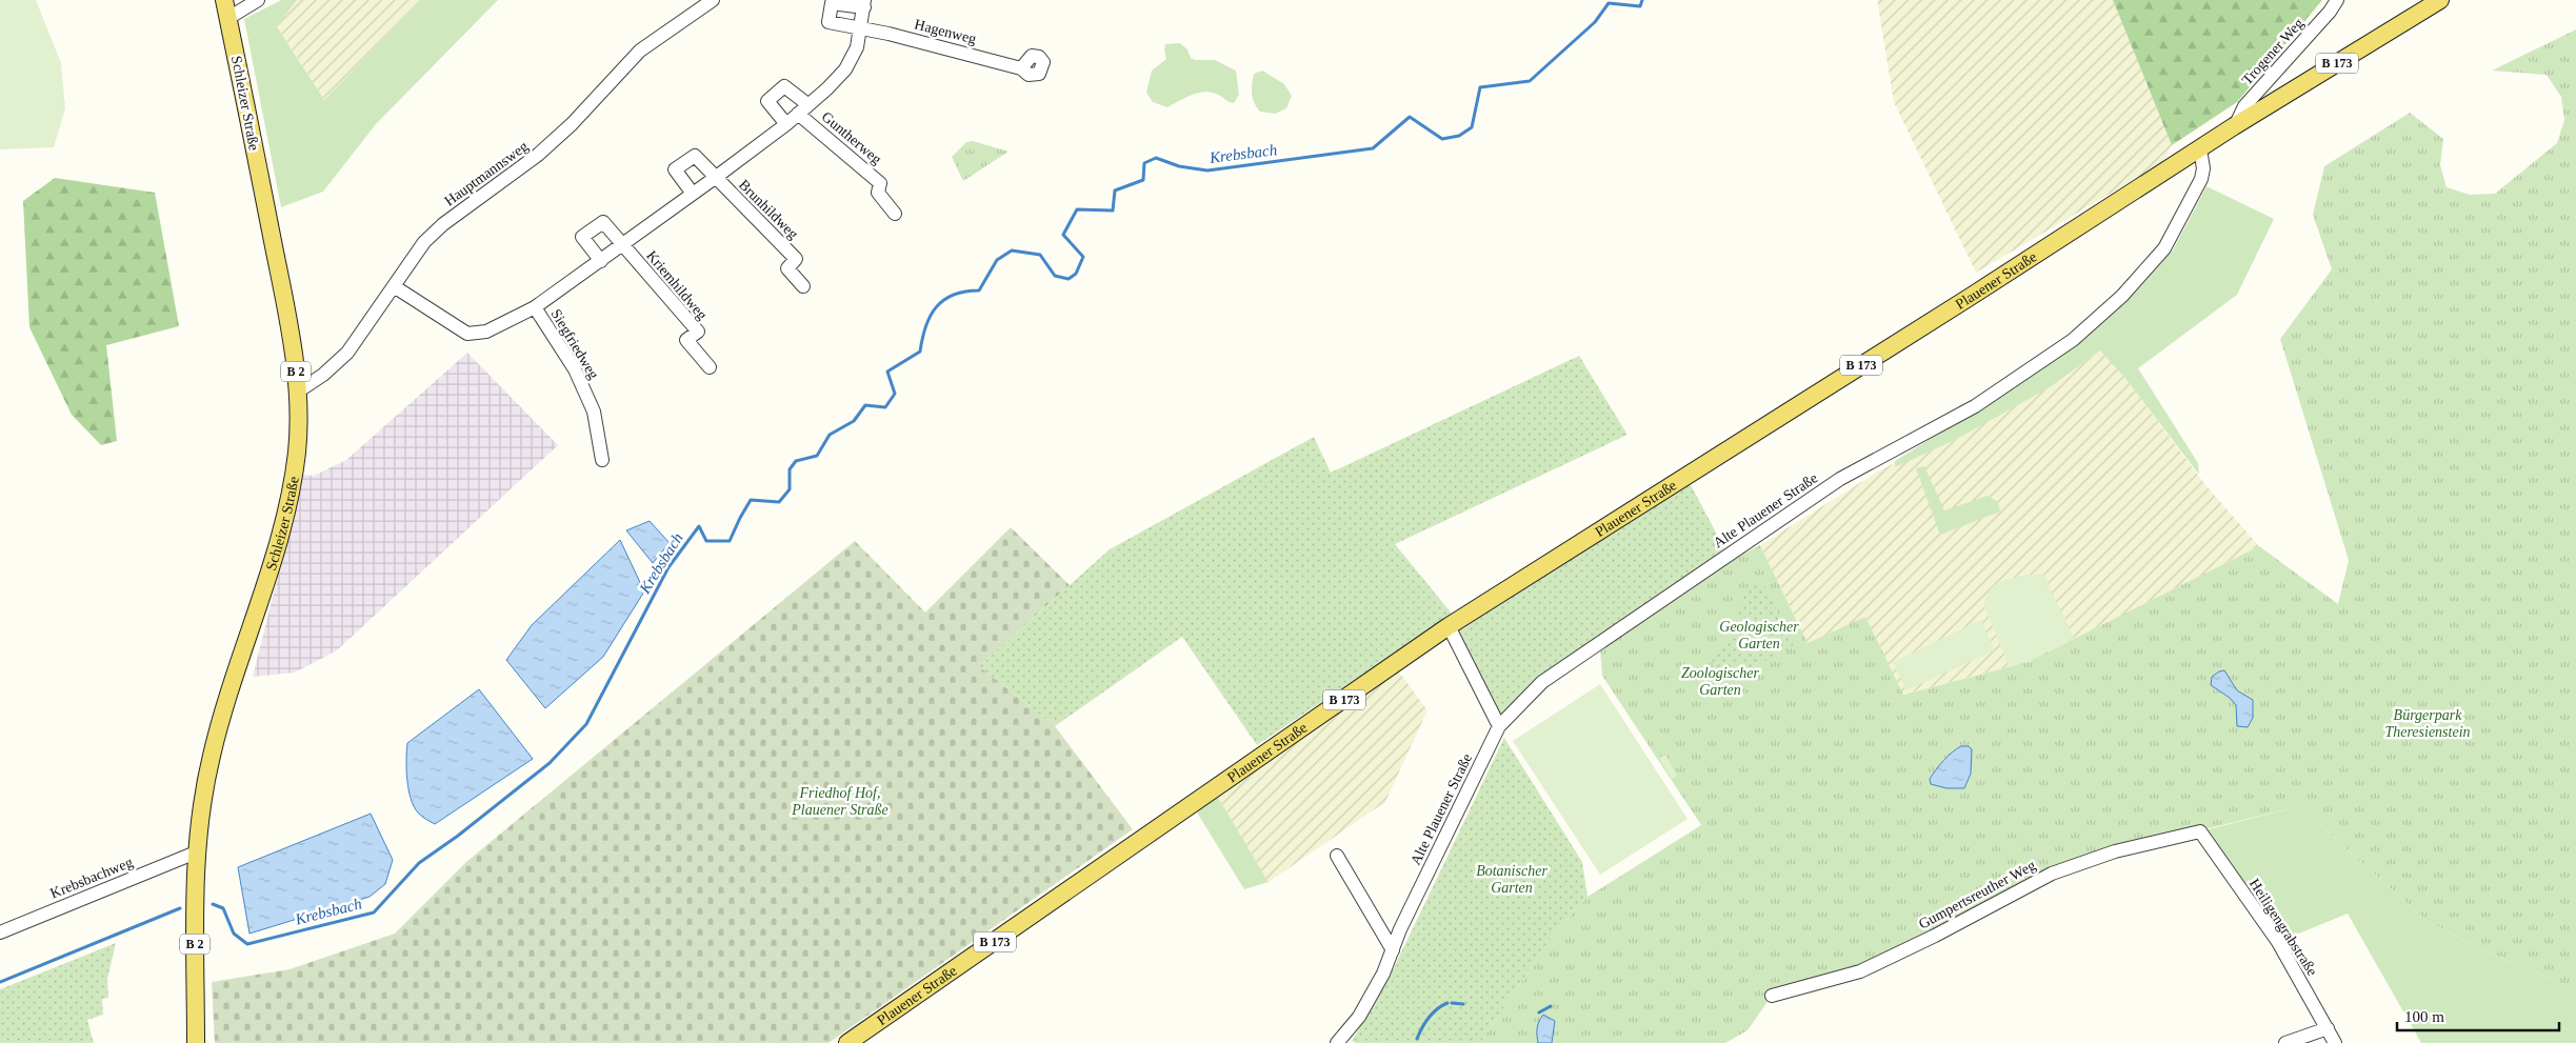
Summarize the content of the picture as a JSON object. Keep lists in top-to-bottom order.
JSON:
{
  "streets": {
    "main road": [
      "B 173",
      "Schleizer Straße",
      "Plauener Straße",
      "B 2"
    ],
    "street": [
      "Hagenweg",
      "Trogener Weg",
      "Guntherweg",
      "Hauptmannsweg",
      "Brunhildweg",
      "Kriemhildweg",
      "Siegfriedweg",
      "Alte Plauener Straße",
      "Krebsbachweg",
      "Gumpertsreuther Weg",
      "Heiligengrabstraße"
    ]
  },
  "crossings": [
    ["Trogener Weg", "Plauener Straße"],
    ["Schleizer Straße", "Hauptmannsweg"],
    ["Schleizer Straße", "Krebsbachweg"],
    ["Plauener Straße", "Alte Plauener Straße"],
    ["Gumpertsreuther Weg", "Heiligengrabstraße"]
  ],
  "water": ["Krebsbach"],
  "parks": [
    "Geologischer Garten",
    "Zoologischer Garten",
    "Bürgerpark Theresienstein",
    "Friedhof Hof, Plauener Straße",
    "Botanischer Garten"
  ],
  "scale_bar": "100 m"
}
